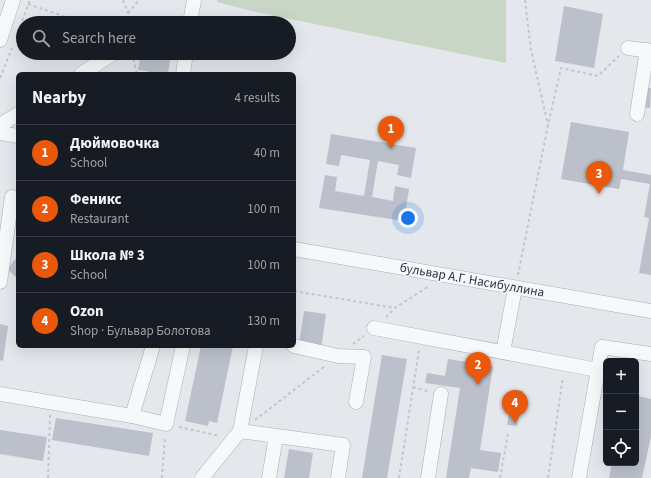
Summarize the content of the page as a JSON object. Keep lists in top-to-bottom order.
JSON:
{
  "streets": {
    "street": ["бульвар А.Г. Насибуллина"]
  },
  "page": {
    "search": "Search here",
    "heading": ["Nearby", "4 results"],
    "pins": [
      "1",
      "3",
      "2",
      "4"
    ],
    "list": [
      {
        "mark": "1",
        "name": "Дюймовочка",
        "note": "School",
        "value": "40 m"
      },
      {
        "mark": "2",
        "name": "Феникс",
        "note": "Restaurant",
        "value": "100 m"
      },
      {
        "mark": "3",
        "name": "Школа № 3",
        "note": "School",
        "value": "100 m"
      },
      {
        "mark": "4",
        "name": "Ozon",
        "note": "Shop · Бульвар Болотова",
        "value": "130 m"
      }
    ],
    "map_buttons": ["+", "−"]
  }
}
